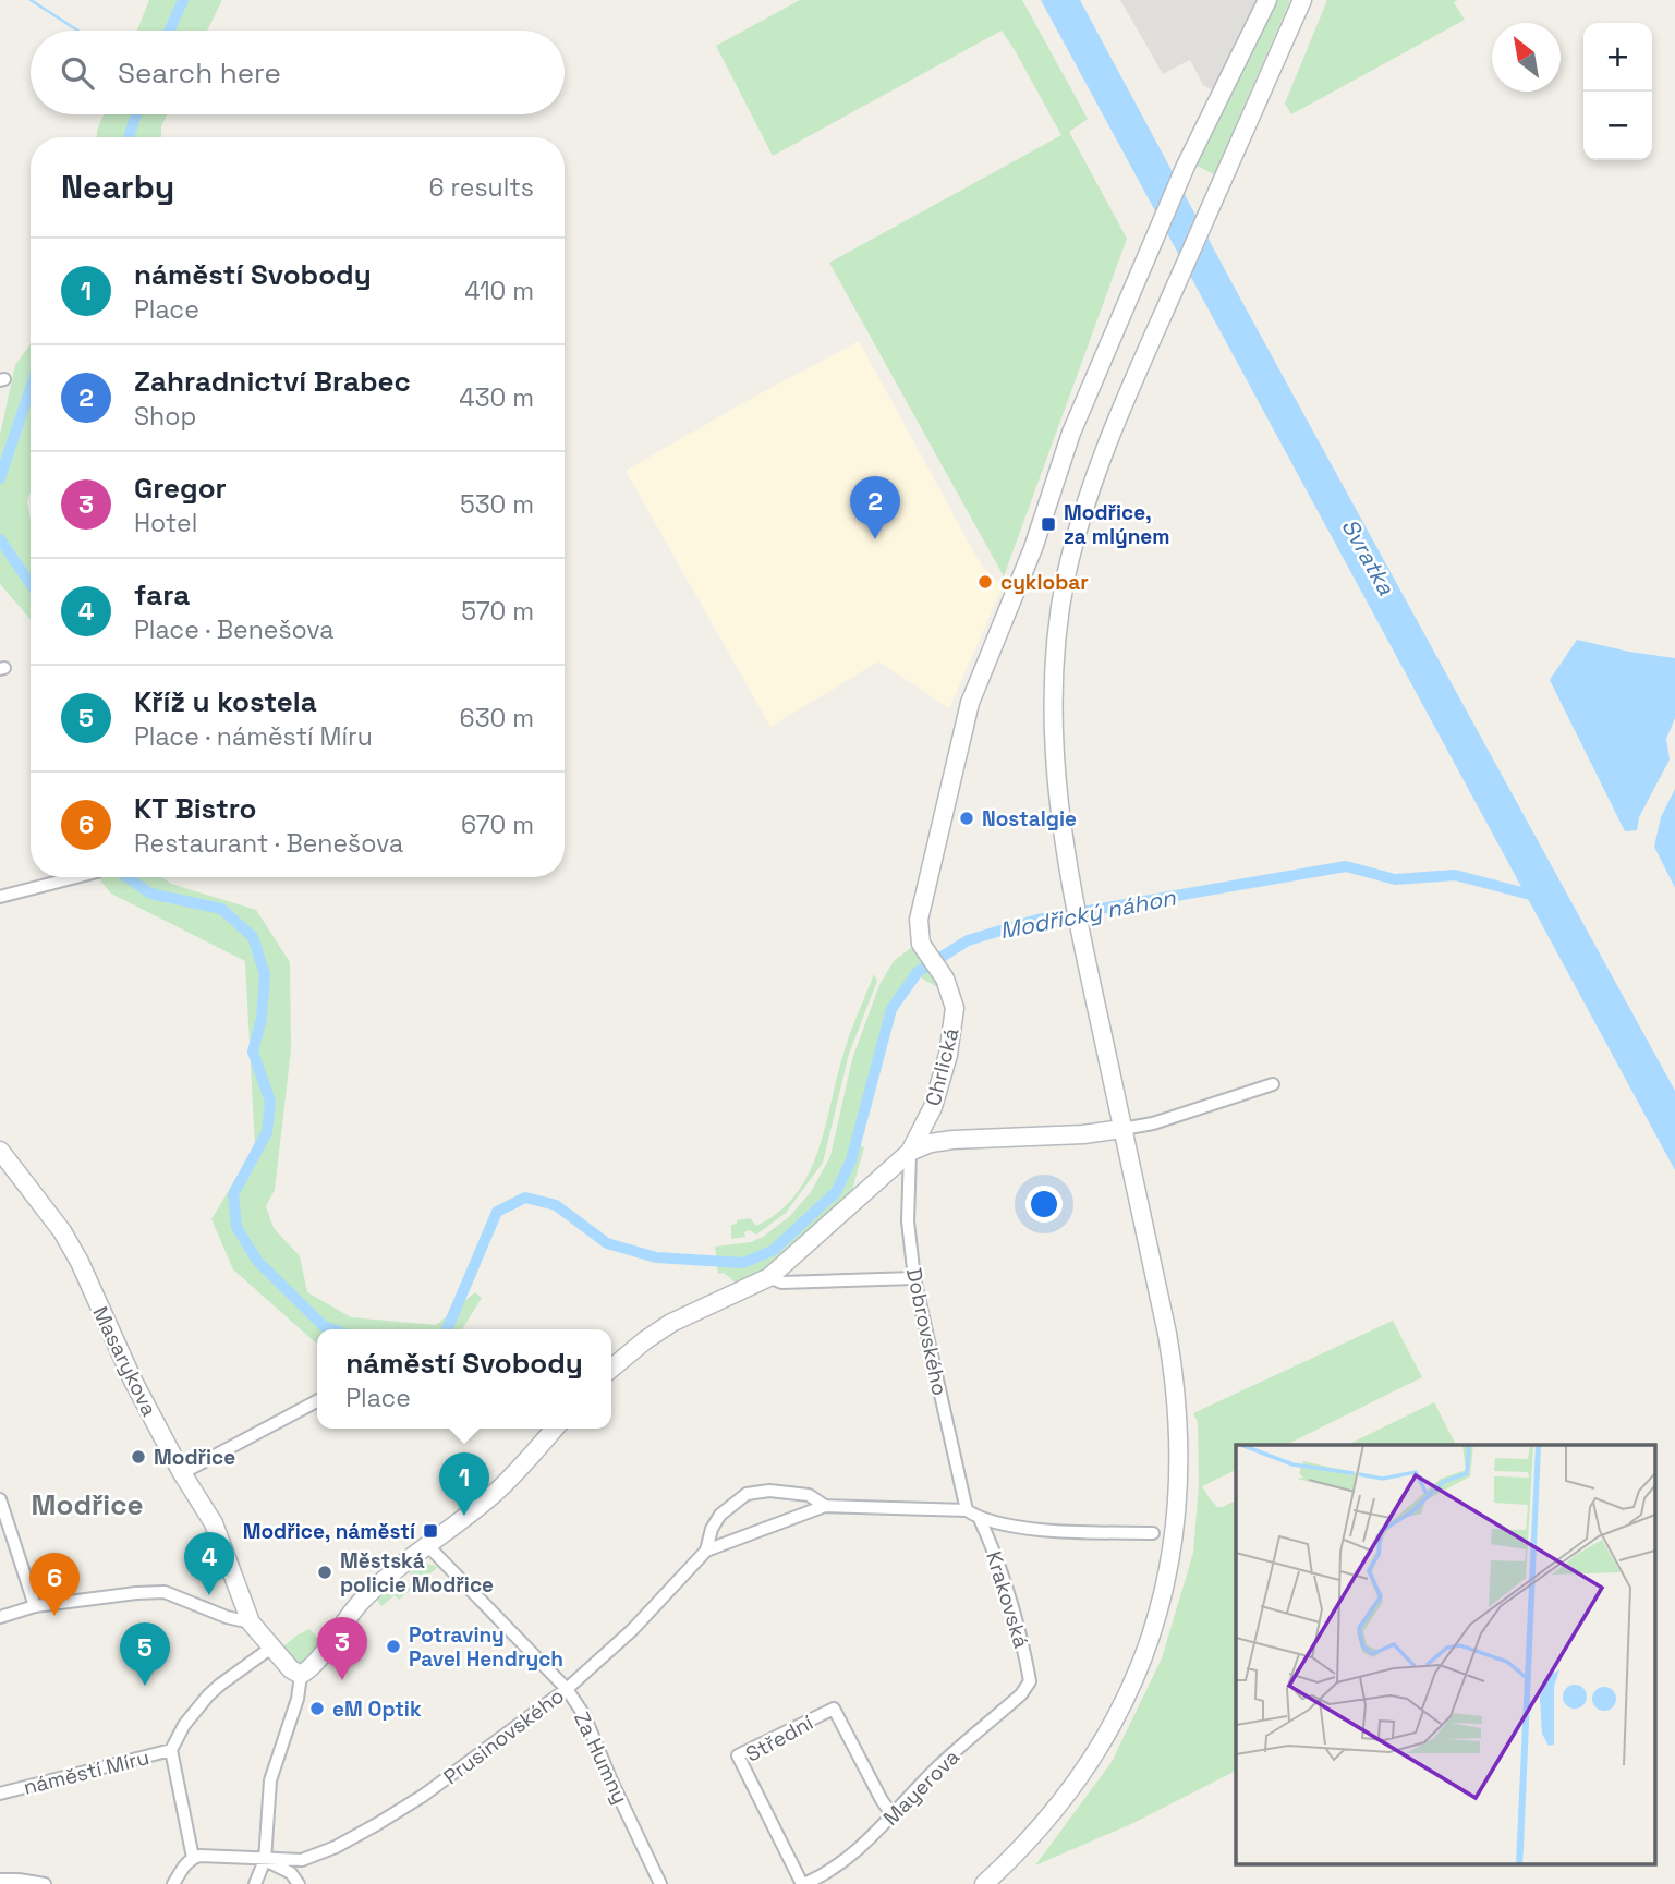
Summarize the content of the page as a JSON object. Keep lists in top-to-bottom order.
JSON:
{
  "streets": {
    "street": [
      "Chrlická",
      "Dobrovského",
      "Masarykova",
      "Krakovská",
      "Prusinovského",
      "Střední",
      "Za Humny",
      "náměstí Míru",
      "Mayerova"
    ]
  },
  "crossings": [
    ["Chrlická", "Dobrovského"],
    ["Dobrovského", "Prusinovského"],
    ["Masarykova", "náměstí Míru"],
    ["Krakovská", "Mayerova"],
    ["Prusinovského", "Za Humny"],
    ["Prusinovského", "náměstí Míru"],
    ["Střední", "Mayerova"]
  ],
  "districts": ["Modřice"],
  "water": ["Svratka", "Modřický náhon"],
  "places": {
    "transit": ["Modřice, za mlýnem", "Modřice, náměstí"],
    "other": [
      "cyklobar",
      "Nostalgie",
      "Modřice",
      "Městská policie Modřice",
      "Potraviny Pavel Hendrych",
      "eM Optik"
    ]
  },
  "north": "top left",
  "page": {
    "map_buttons": ["+", "−"],
    "search": "Search here",
    "heading": ["Nearby", "6 results"],
    "list": [
      {
        "mark": "1",
        "name": "náměstí Svobody",
        "note": "Place",
        "value": "410 m"
      },
      {
        "mark": "2",
        "name": "Zahradnictví Brabec",
        "note": "Shop",
        "value": "430 m"
      },
      {
        "mark": "3",
        "name": "Gregor",
        "note": "Hotel",
        "value": "530 m"
      },
      {
        "mark": "4",
        "name": "fara",
        "note": "Place · Benešova",
        "value": "570 m"
      },
      {
        "mark": "5",
        "name": "Kříž u kostela",
        "note": "Place · náměstí Míru",
        "value": "630 m"
      },
      {
        "mark": "6",
        "name": "KT Bistro",
        "note": "Restaurant · Benešova",
        "value": "670 m"
      }
    ],
    "pins": [
      "2",
      "1",
      "4",
      "6",
      "3",
      "5"
    ],
    "popup": ["náměstí Svobody", "Place"]
  }
}
